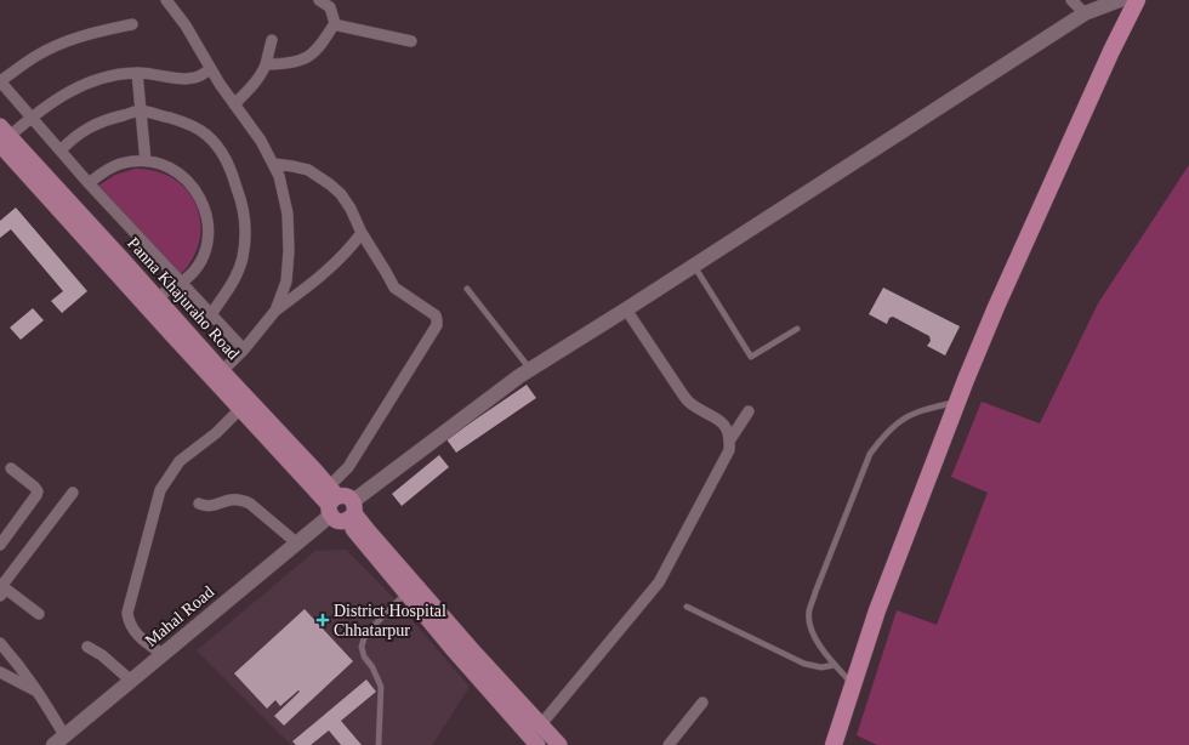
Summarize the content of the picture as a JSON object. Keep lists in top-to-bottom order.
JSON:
{
  "streets": {
    "main road": ["Panna Khajuraho Road", "Mahal Road"]
  },
  "crossings": [
    ["Panna Khajuraho Road", "Mahal Road"]
  ],
  "places": {
    "health": ["District Hospital Chhatarpur"]
  }
}
